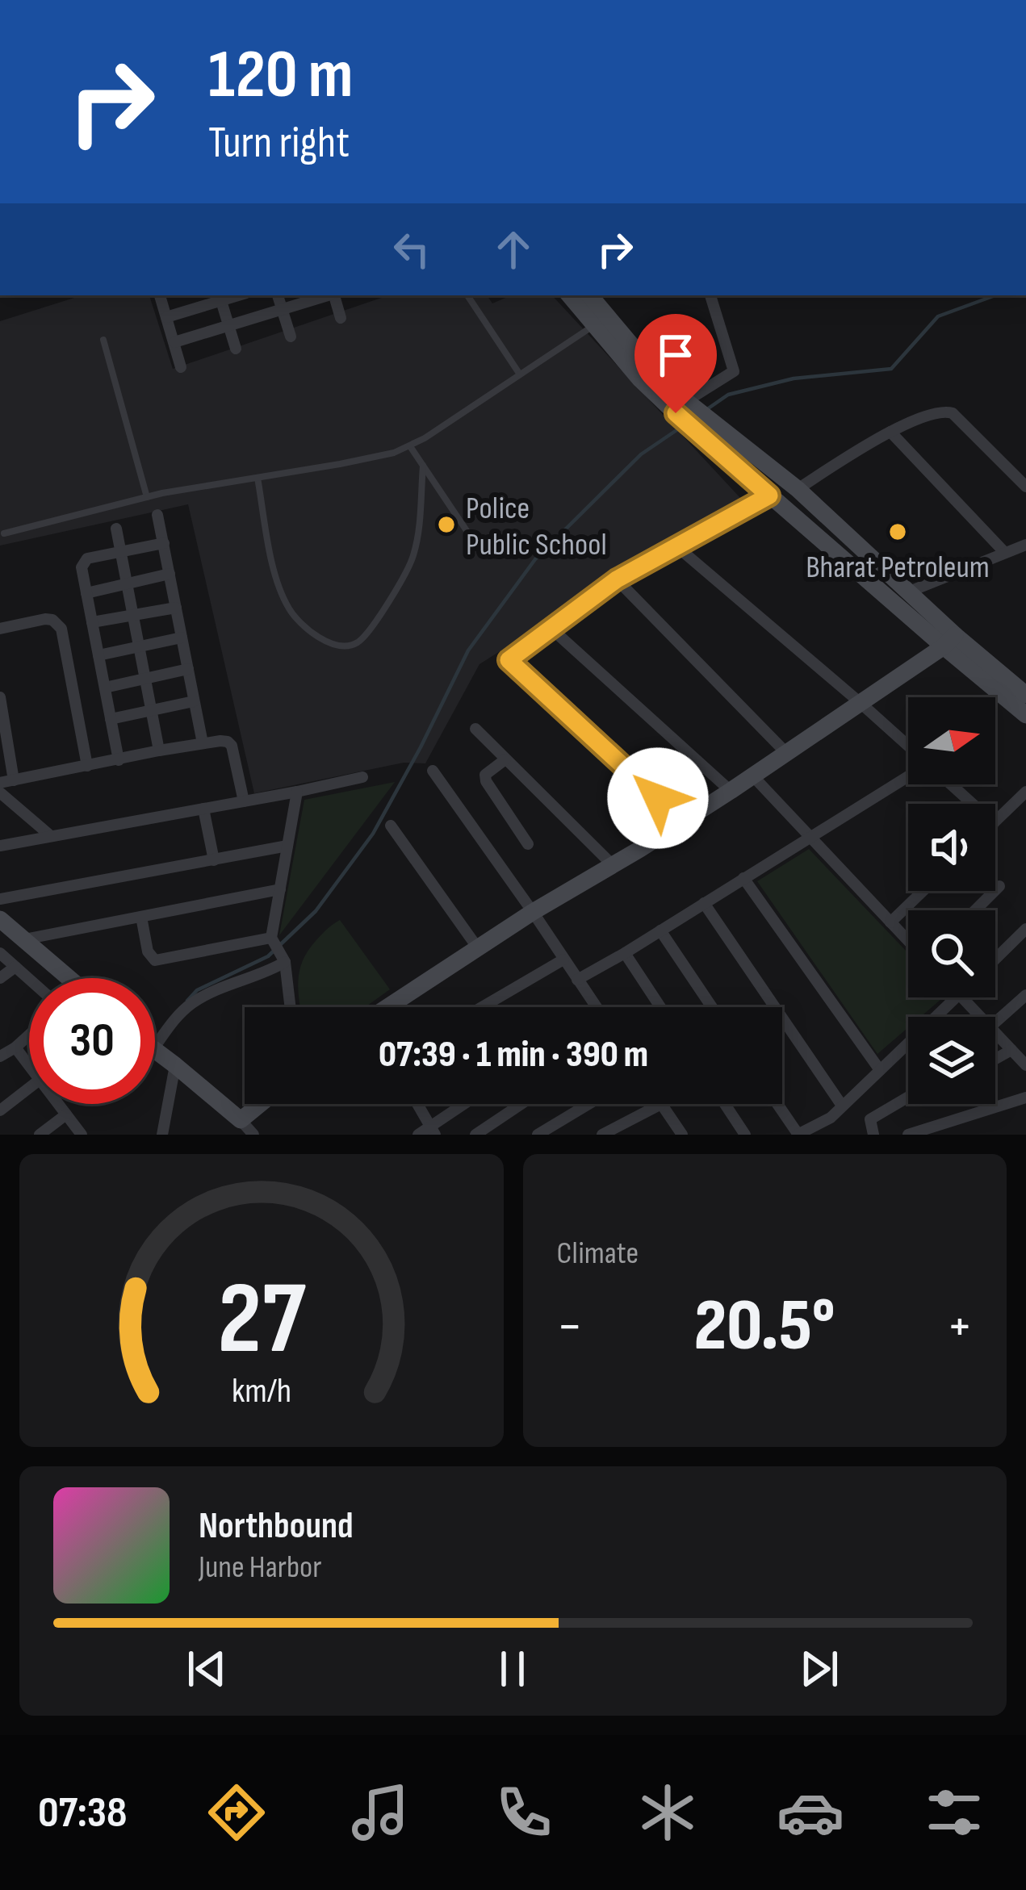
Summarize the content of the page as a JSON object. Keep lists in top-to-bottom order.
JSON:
{
  "places": ["Police Public School", "Bharat Petroleum"],
  "north": "right",
  "page": {
    "turn": ["120 m", "Turn right"],
    "limit": "30",
    "trip": "07:39 · 1 min · 390 m",
    "tile": "Climate",
    "heat": ["−", "20.5°", "+"],
    "song": ["Northbound", "June Harbor"],
    "tabs": "07:38",
    "gauge": ["27", "km/h"]
  }
}
